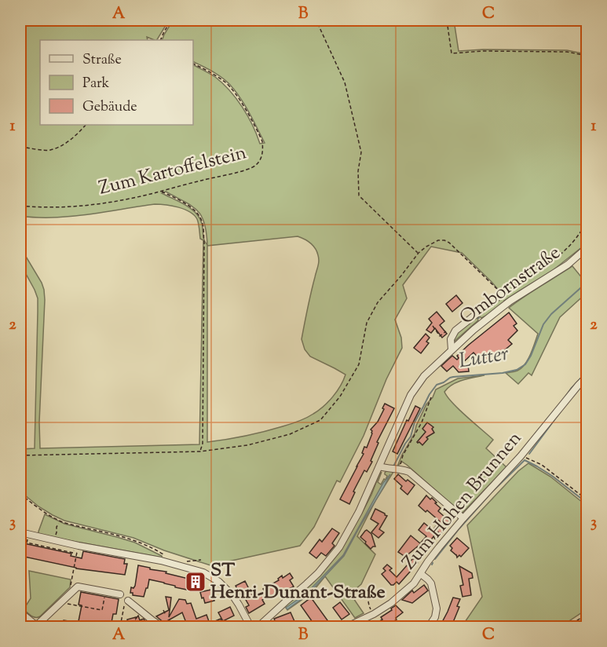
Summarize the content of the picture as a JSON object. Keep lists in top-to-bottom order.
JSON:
{
  "streets": {
    "street": ["Ombornstraße", "Zum Hohen Brunnen"],
    "path": ["Zum Kartoffelstein"]
  },
  "water": ["Lutter"],
  "places": {
    "building": ["ST Henri-Dunant-Straße"]
  },
  "legend": ["Straße", "Park", "Gebäude"],
  "grid": {
    "columns": ["A", "B", "C"],
    "rows": ["1", "2", "3"]
  }
}
